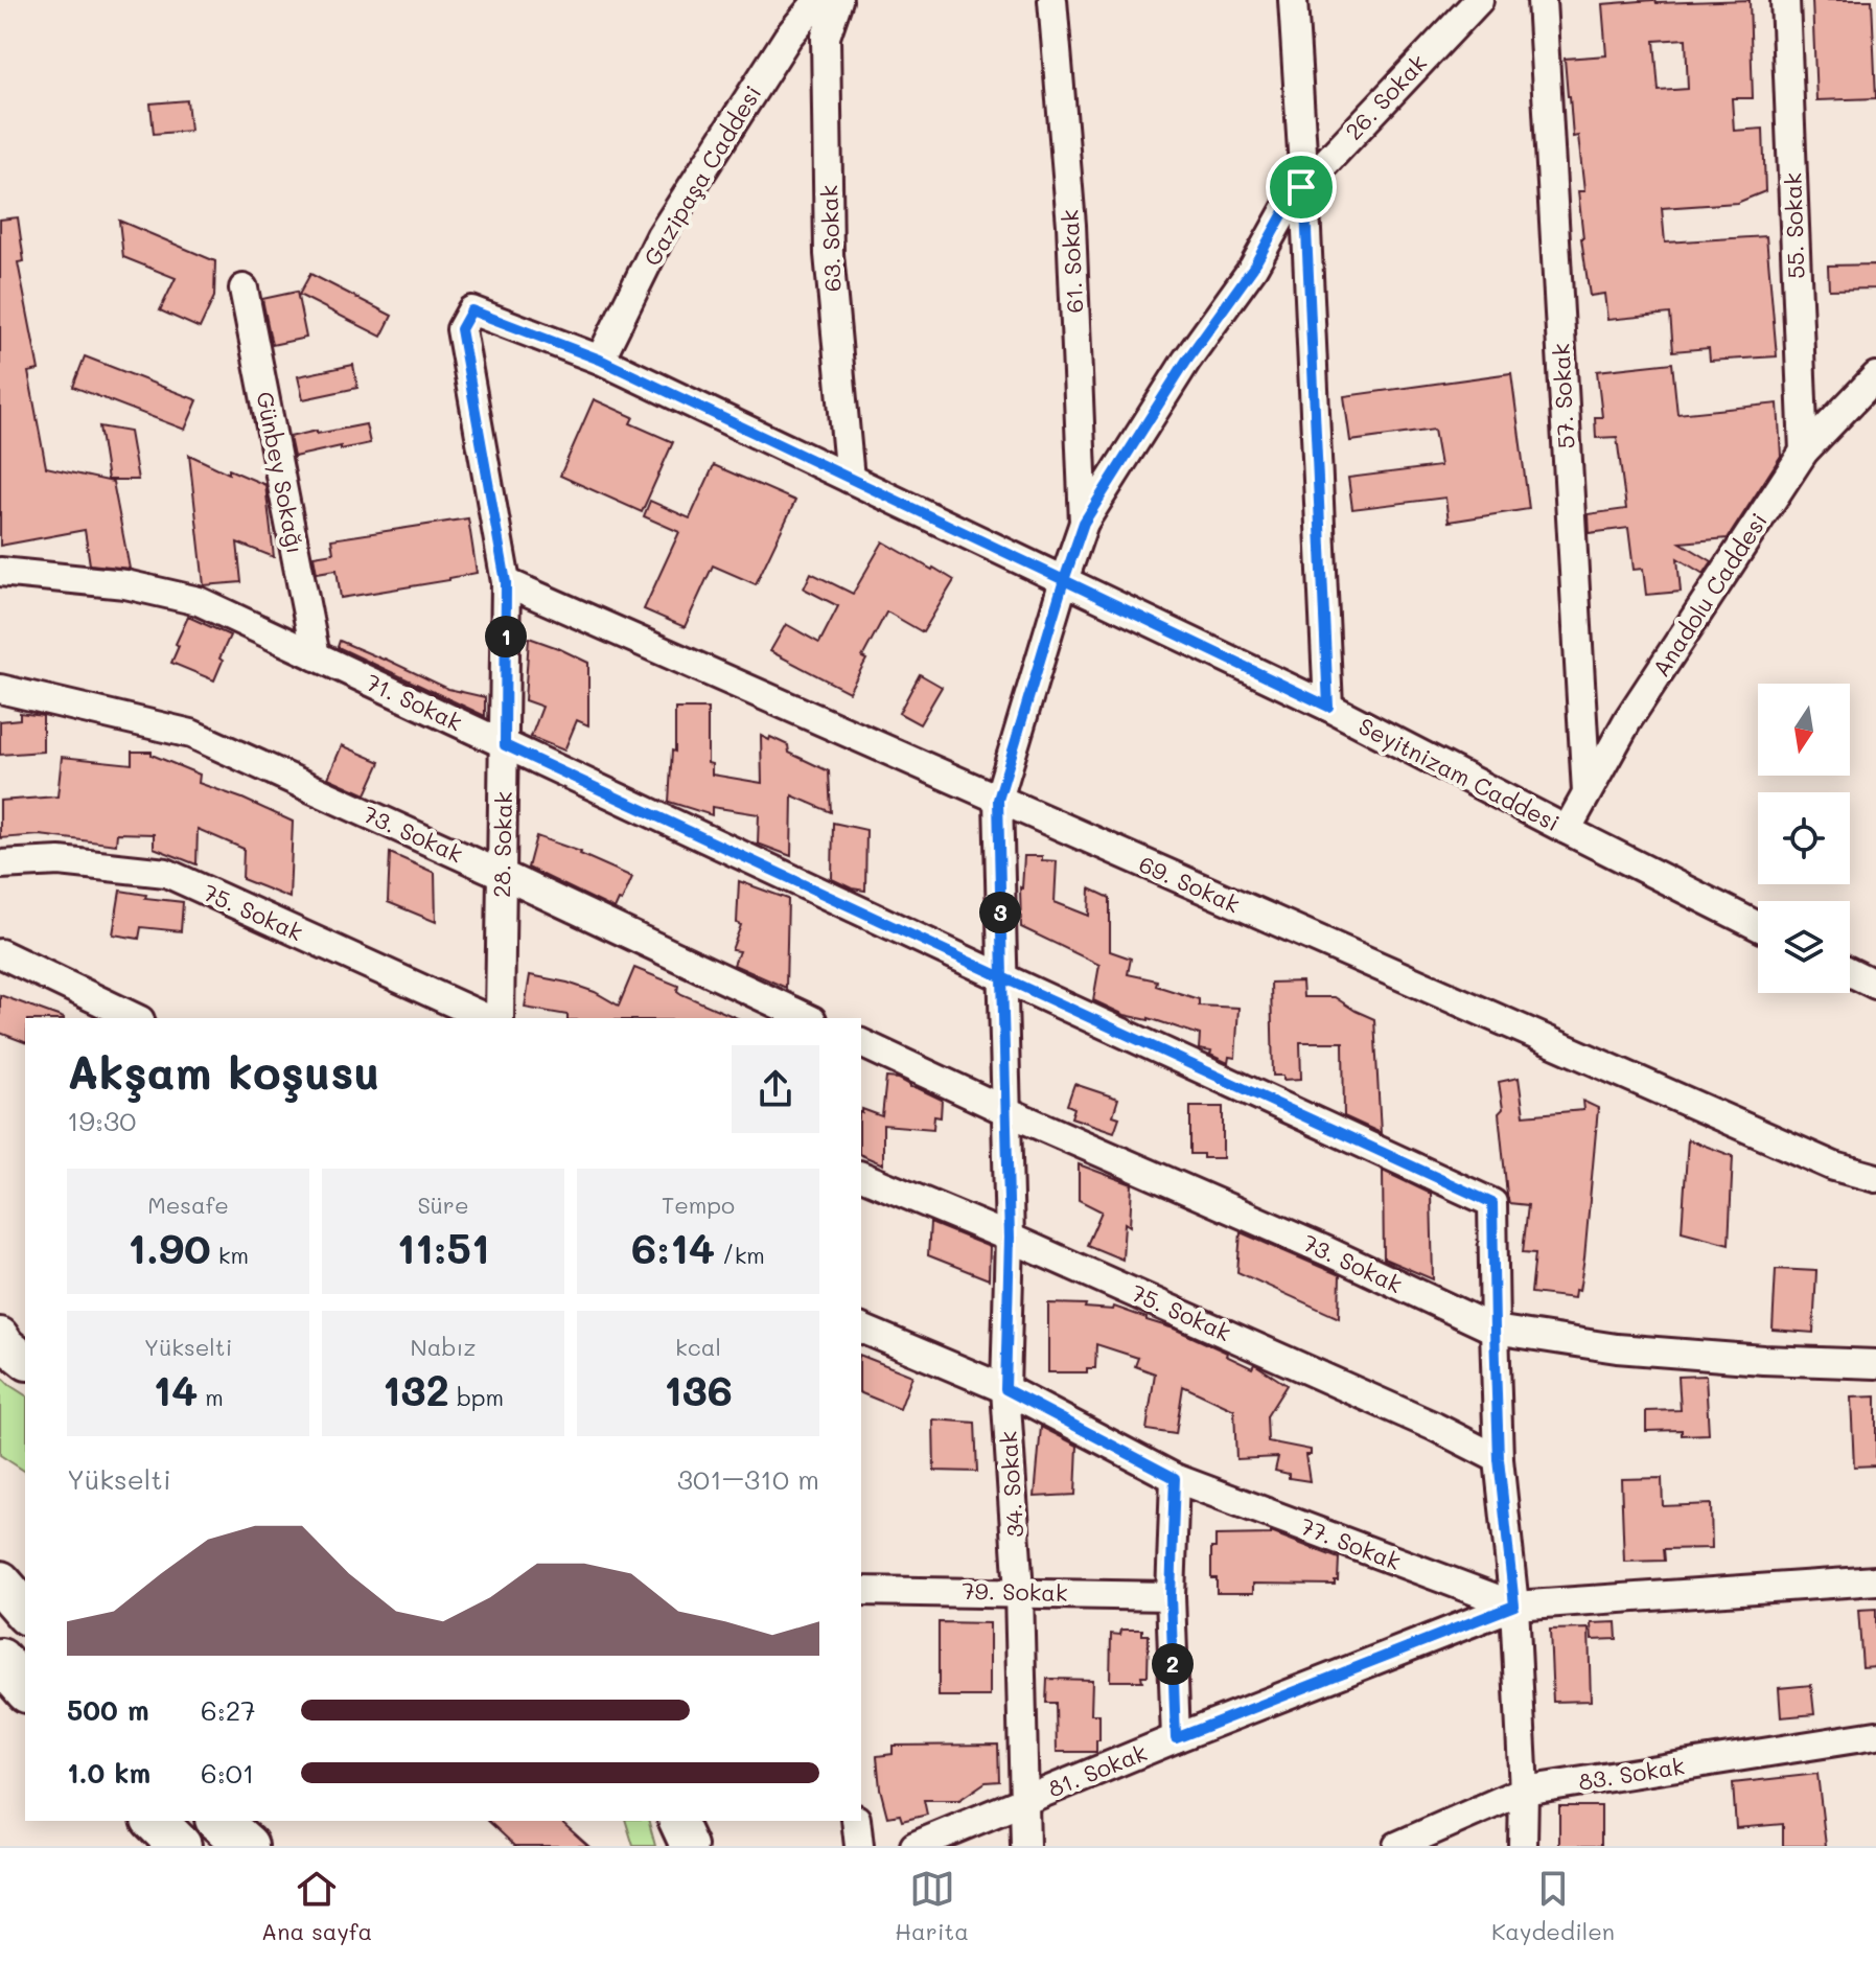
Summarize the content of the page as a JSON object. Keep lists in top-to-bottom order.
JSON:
{
  "streets": {
    "street": [
      "26. Sokak",
      "Gazipaşa Caddesi",
      "55. Sokak",
      "63. Sokak",
      "61. Sokak",
      "57. Sokak",
      "Günbey Sokağı",
      "Anadolu Caddesi",
      "71. Sokak",
      "Seyitnizam Caddesi",
      "73. Sokak",
      "28. Sokak",
      "69. Sokak",
      "75. Sokak",
      "34. Sokak",
      "77. Sokak",
      "79. Sokak",
      "81. Sokak",
      "83. Sokak"
    ]
  },
  "crossings": [
    ["26. Sokak", "61. Sokak"],
    ["26. Sokak", "Seyitnizam Caddesi"],
    ["26. Sokak", "34. Sokak"],
    ["Gazipaşa Caddesi", "Seyitnizam Caddesi"],
    ["Gazipaşa Caddesi", "28. Sokak"],
    ["55. Sokak", "Anadolu Caddesi"],
    ["63. Sokak", "Seyitnizam Caddesi"],
    ["57. Sokak", "Anadolu Caddesi"],
    ["Günbey Sokağı", "71. Sokak"],
    ["Anadolu Caddesi", "Seyitnizam Caddesi"],
    ["71. Sokak", "73. Sokak"],
    ["71. Sokak", "28. Sokak"],
    ["71. Sokak", "75. Sokak"],
    ["71. Sokak", "34. Sokak"],
    ["71. Sokak", "77. Sokak"],
    ["71. Sokak", "81. Sokak"],
    ["71. Sokak", "83. Sokak"],
    ["Seyitnizam Caddesi", "28. Sokak"],
    ["Seyitnizam Caddesi", "34. Sokak"],
    ["73. Sokak", "28. Sokak"],
    ["73. Sokak", "34. Sokak"],
    ["28. Sokak", "69. Sokak"],
    ["69. Sokak", "34. Sokak"],
    ["75. Sokak", "34. Sokak"],
    ["34. Sokak", "77. Sokak"],
    ["34. Sokak", "79. Sokak"],
    ["34. Sokak", "81. Sokak"],
    ["77. Sokak", "81. Sokak"]
  ],
  "north": "bottom",
  "page": {
    "pins": ["1", "3", "2"],
    "heading": ["Akşam koşusu", "19:30"],
    "stats": [
      ["Mesafe", "1.90 km"],
      ["Süre", "11:51"],
      ["Tempo", "6:14 /km"],
      ["Yükselti", "14 m"],
      ["Nabız", "132 bpm"],
      ["kcal", "136"]
    ],
    "chart": ["Yükselti", "301–310 m"],
    "list": [
      {
        "name": "500 m",
        "note": "6:27"
      },
      {
        "name": "1.0 km",
        "note": "6:01"
      }
    ],
    "tabs": ["Ana sayfa", "Harita", "Kaydedilen"]
  }
}
